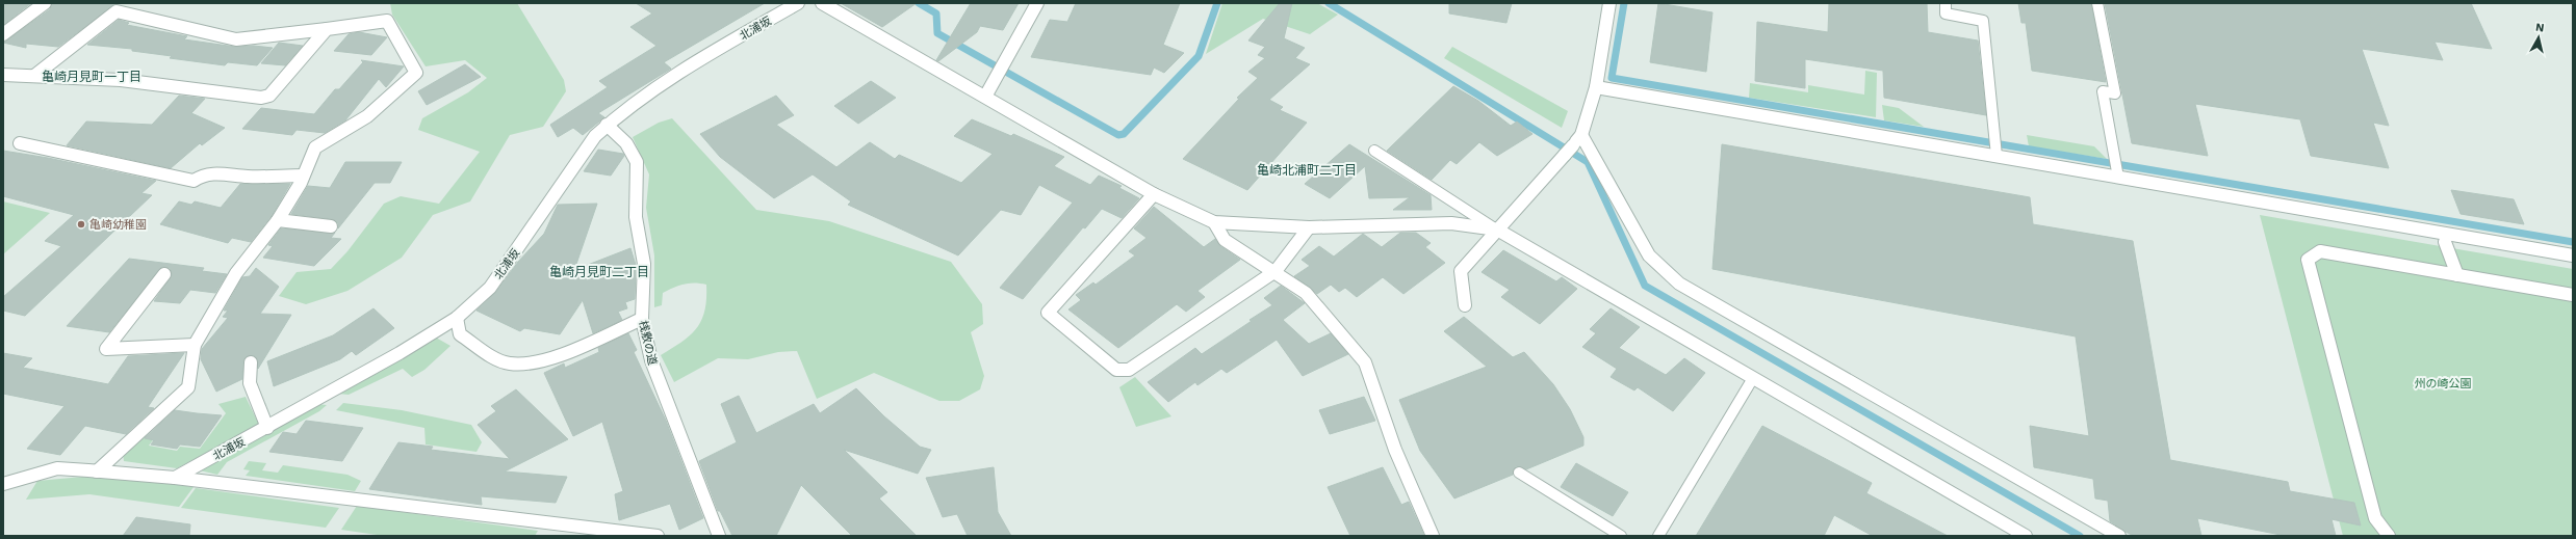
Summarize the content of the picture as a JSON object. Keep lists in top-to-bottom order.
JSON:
{
  "streets": {
    "street": ["北浦坂", "桟敷の道"]
  },
  "crossings": [
    ["北浦坂", "桟敷の道"]
  ],
  "districts": ["亀崎月見町一丁目", "亀崎北浦町二丁目", "亀崎月見町二丁目"],
  "parks": ["州の崎公園"],
  "places": ["亀崎幼稚園"],
  "north": "top"
}
